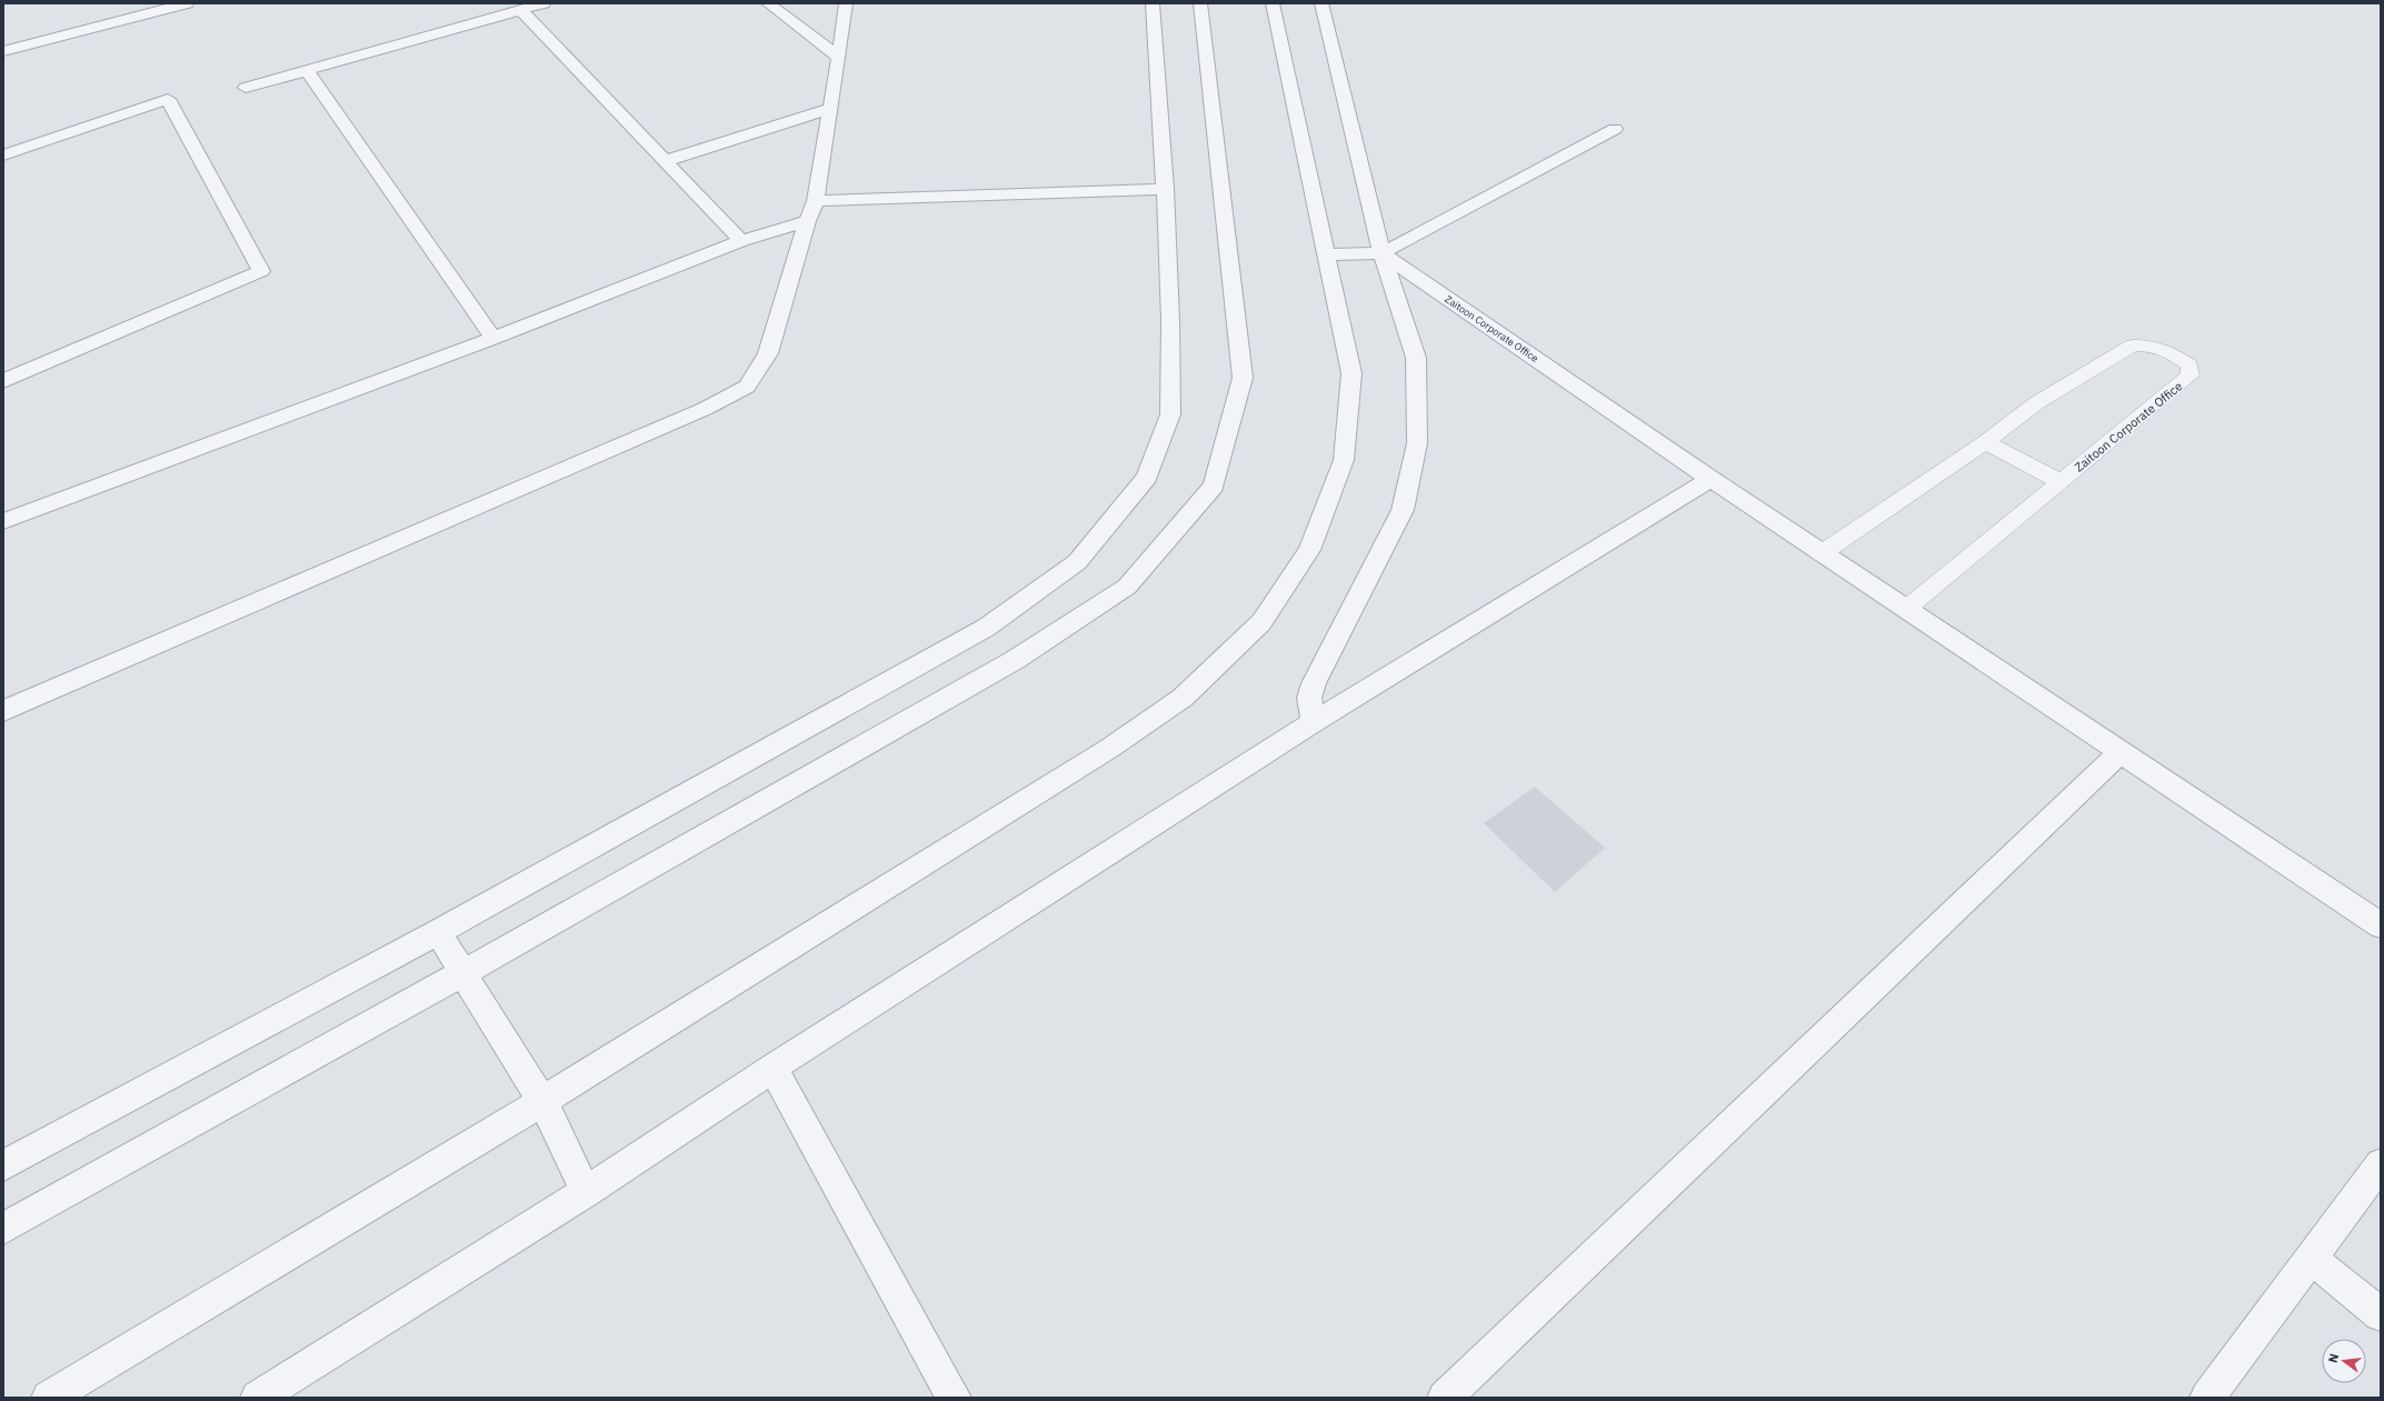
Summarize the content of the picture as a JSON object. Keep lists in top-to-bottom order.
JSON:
{
  "streets": {
    "street": ["Zaitoon Corporate Office"]
  },
  "north": "left"
}
